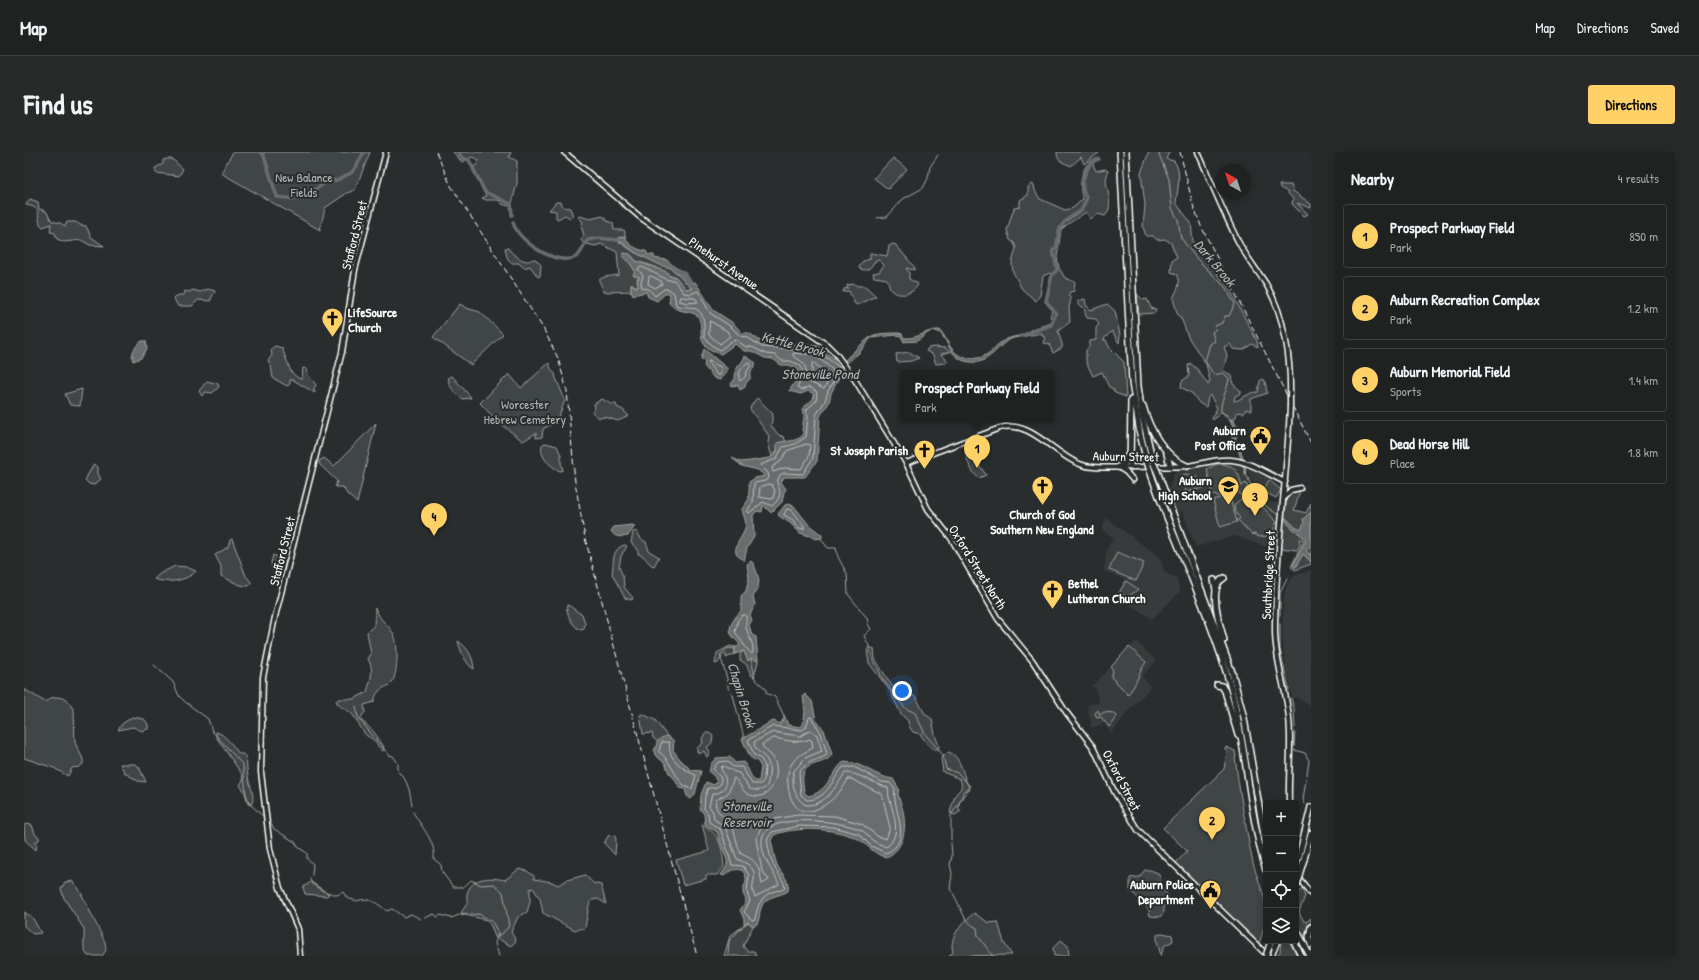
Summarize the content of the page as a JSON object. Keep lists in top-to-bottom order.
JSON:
{
  "streets": {
    "main road": [
      "Stafford Street",
      "Pinehurst Avenue",
      "Auburn Street",
      "Oxford Street North",
      "Southbridge Street",
      "Oxford Street"
    ]
  },
  "crossings": [
    ["Pinehurst Avenue", "Oxford Street North"],
    ["Auburn Street", "Oxford Street North"],
    ["Auburn Street", "Southbridge Street"],
    ["Oxford Street North", "Oxford Street"]
  ],
  "water": [
    "Dark Brook",
    "Kettle Brook",
    "Stoneville Pond",
    "Chapin Brook",
    "Stoneville Reservoir"
  ],
  "parks": ["New Balance Fields", "Worcester Hebrew Cemetery"],
  "places": {
    "church": [
      "LifeSource Church",
      "St Joseph Parish",
      "Church of God Southern New England",
      "Bethel Lutheran Church"
    ],
    "public building": ["Auburn Post Office", "Auburn Police Department"],
    "school or university": ["Auburn High School"]
  },
  "north": "top left",
  "page": {
    "header": "Map",
    "nav": ["Map", "Directions", "Saved"],
    "title": "Find us",
    "buttons": "Directions",
    "heading": ["Nearby", "4 results"],
    "list": [
      {
        "mark": "1",
        "name": "Prospect Parkway Field",
        "note": "Park",
        "value": "850 m"
      },
      {
        "mark": "2",
        "name": "Auburn Recreation Complex",
        "note": "Park",
        "value": "1.2 km"
      },
      {
        "mark": "3",
        "name": "Auburn Memorial Field",
        "note": "Sports",
        "value": "1.4 km"
      },
      {
        "mark": "4",
        "name": "Dead Horse Hill",
        "note": "Place",
        "value": "1.8 km"
      }
    ],
    "popup": ["Prospect Parkway Field", "Park"],
    "pins": [
      "1",
      "3",
      "4",
      "2"
    ],
    "map_buttons": ["+", "−"]
  }
}
